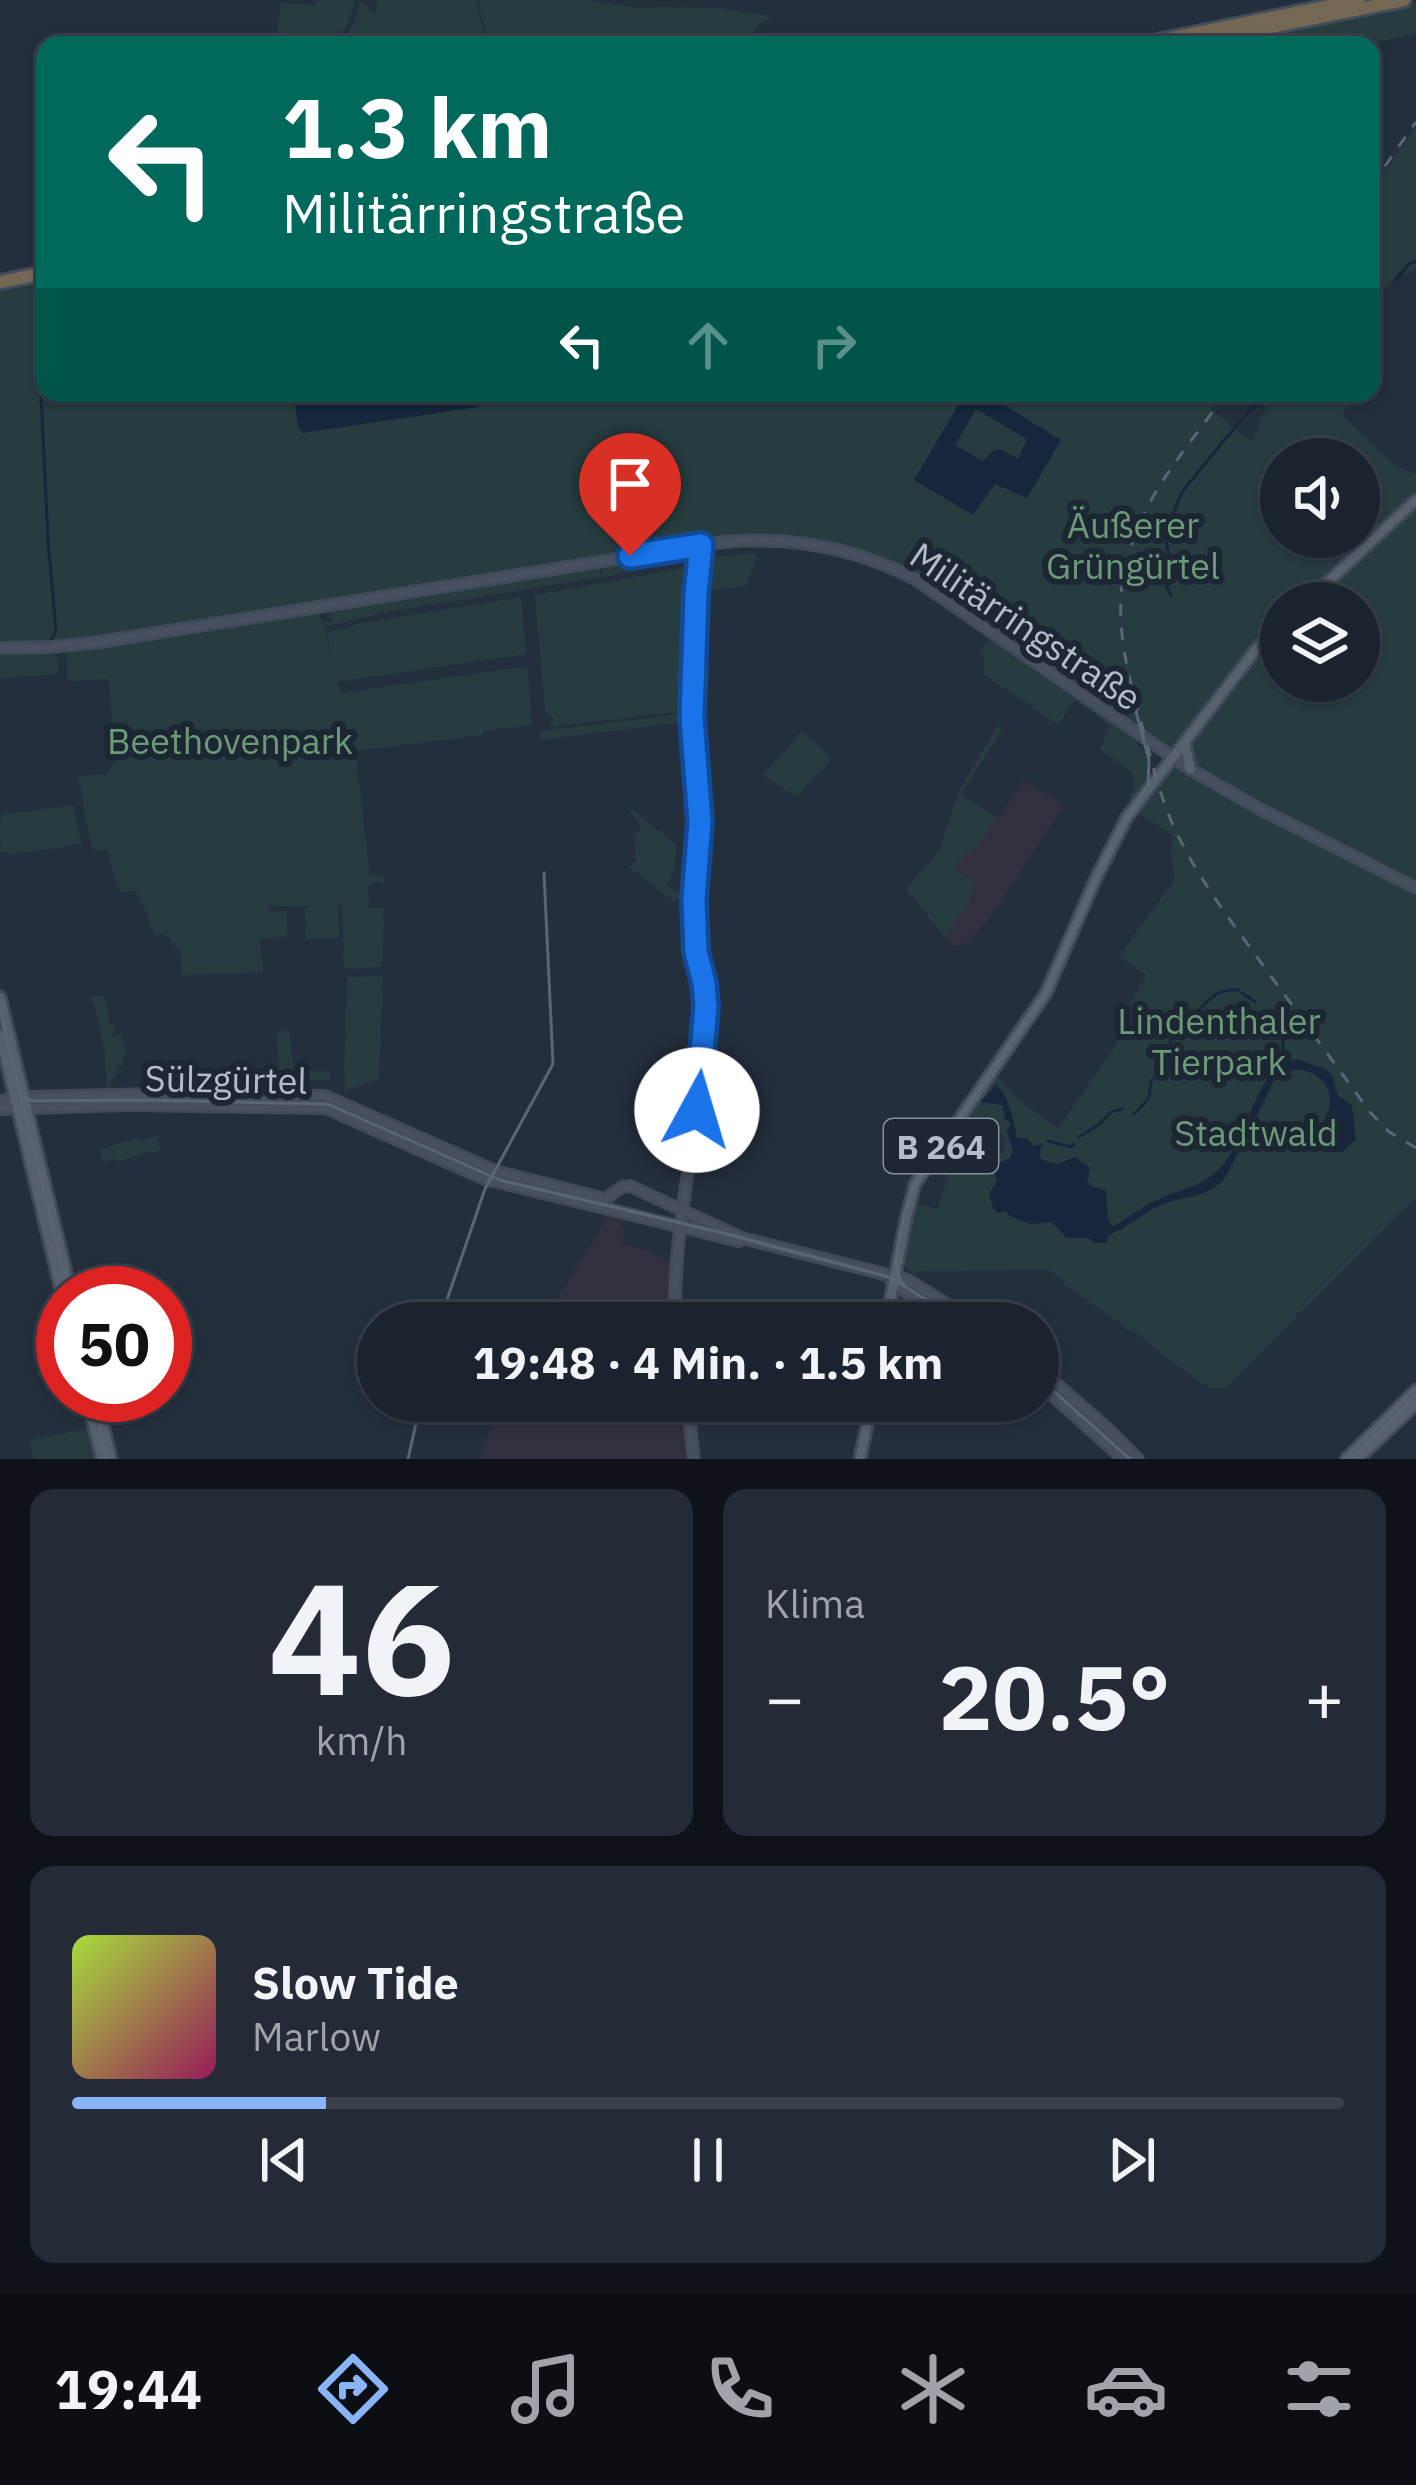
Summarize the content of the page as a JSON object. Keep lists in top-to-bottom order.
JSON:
{
  "streets": {
    "main road": ["Militärringstraße", "Sülzgürtel", "B 264"]
  },
  "crossings": [
    ["Militärringstraße", "B 264"]
  ],
  "parks": [
    "Äußerer Grüngürtel",
    "Beethovenpark",
    "Lindenthaler Tierpark",
    "Stadtwald"
  ],
  "page": {
    "turn": ["1.3 km", "Militärringstraße"],
    "limit": "50",
    "trip": "19:48 · 4 Min. · 1.5 km",
    "tile": [
      ["46", "km/h"],
      "Klima"
    ],
    "heat": ["−", "20.5°", "+"],
    "song": ["Slow Tide", "Marlow"],
    "tabs": "19:44"
  }
}
